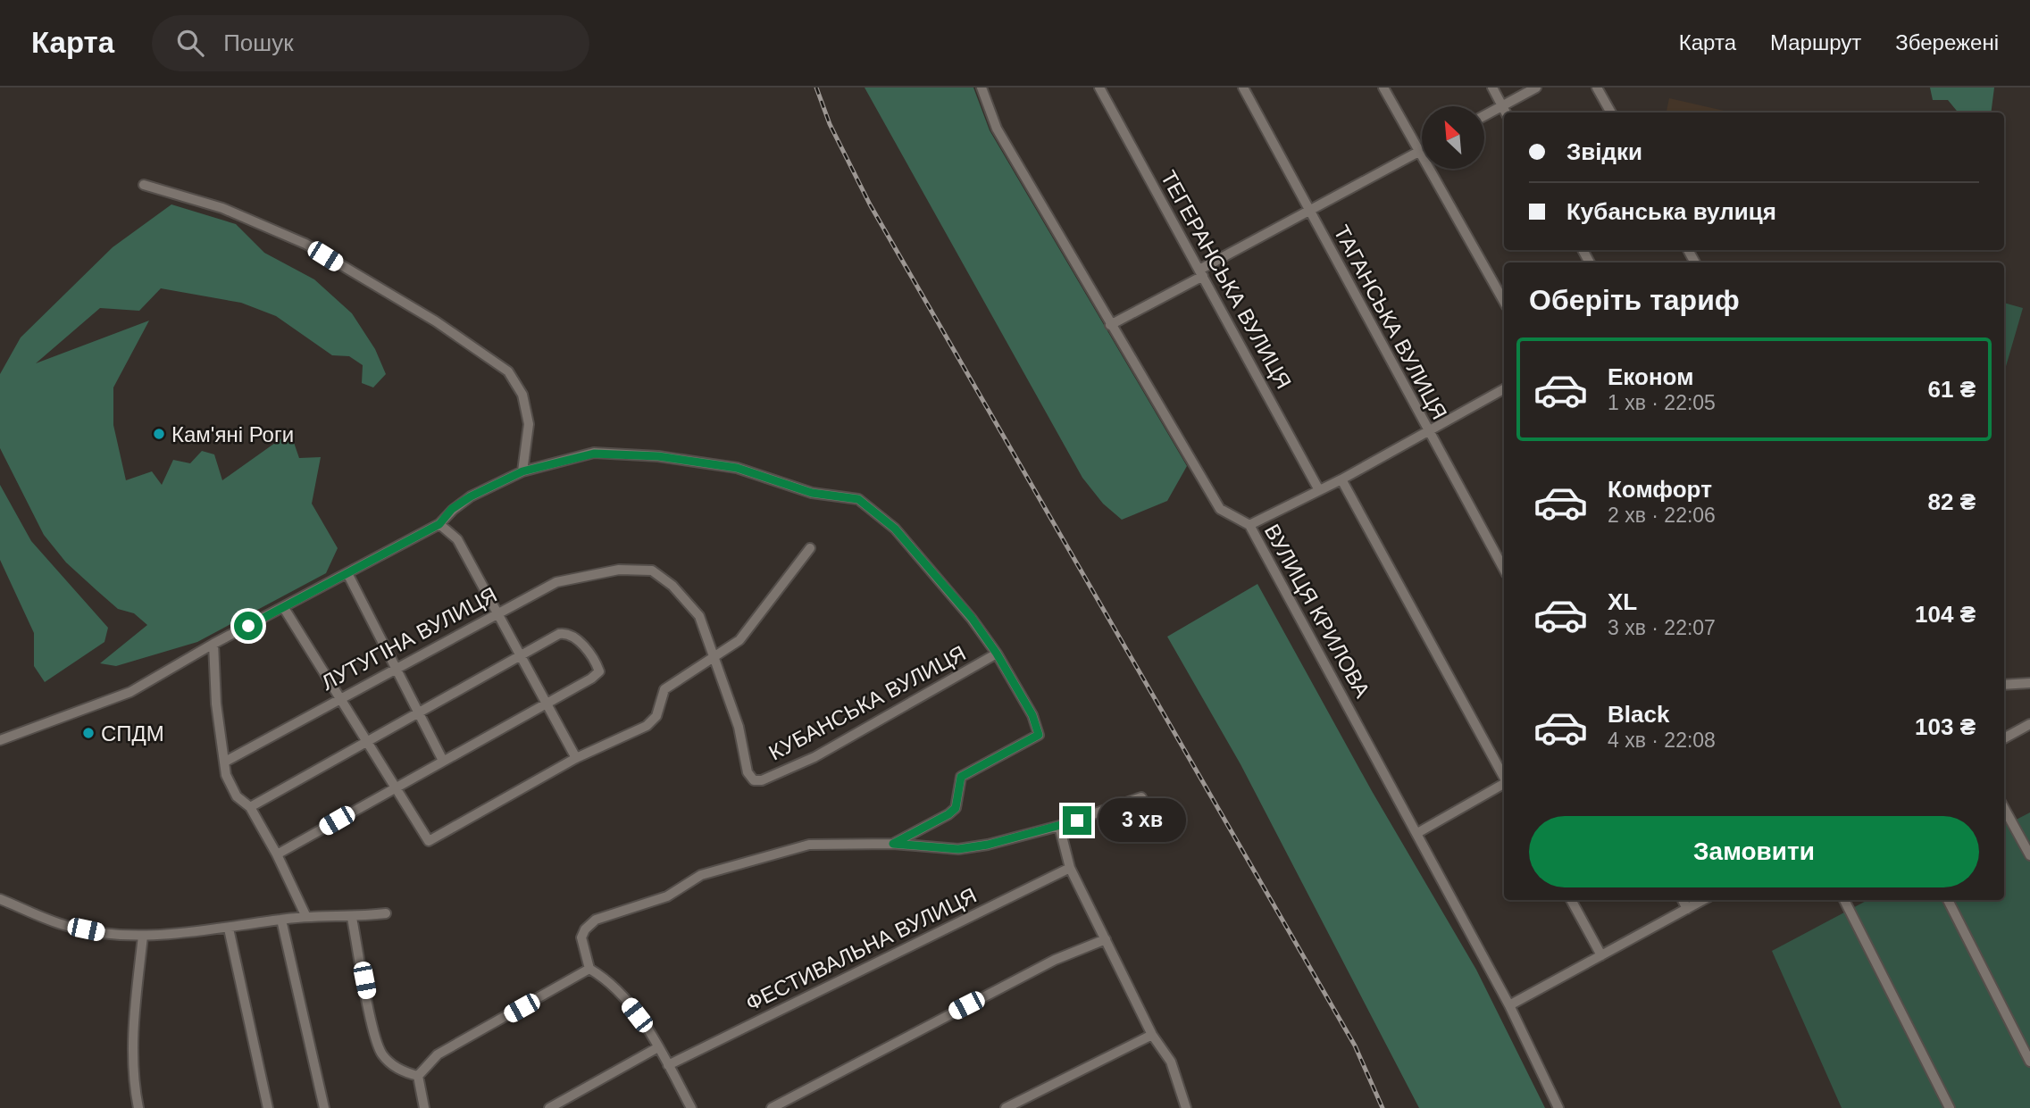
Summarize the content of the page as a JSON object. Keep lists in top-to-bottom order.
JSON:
{
  "streets": {
    "street": [
      "ТЕГЕРАНСЬКА ВУЛИЦЯ",
      "ТАГАНСЬКА ВУЛИЦЯ",
      "ВУЛИЦЯ КРИЛОВА",
      "ЛУТУГІНА ВУЛИЦЯ",
      "КУБАНСЬКА ВУЛИЦЯ",
      "ФЕСТИВАЛЬНА ВУЛИЦЯ"
    ]
  },
  "crossings": [
    ["ЛУТУГІНА ВУЛИЦЯ", "КУБАНСЬКА ВУЛИЦЯ"]
  ],
  "places": ["Кам'яні Роги", "СПДМ"],
  "north": "top left",
  "page": {
    "header": "Карта",
    "search": "Пошук",
    "nav": ["Карта", "Маршрут", "Збережені"],
    "banner": ["Звідки", "Кубанська вулиця"],
    "heading": "Оберіть тариф",
    "list": [
      {
        "name": "Економ",
        "note": "1 хв · 22:05",
        "value": "61 ₴"
      },
      {
        "name": "Комфорт",
        "note": "2 хв · 22:06",
        "value": "82 ₴"
      },
      {
        "name": "XL",
        "note": "3 хв · 22:07",
        "value": "104 ₴"
      },
      {
        "name": "Black",
        "note": "4 хв · 22:08",
        "value": "103 ₴"
      }
    ],
    "bubble": "3 хв",
    "buttons": "Замовити"
  }
}
